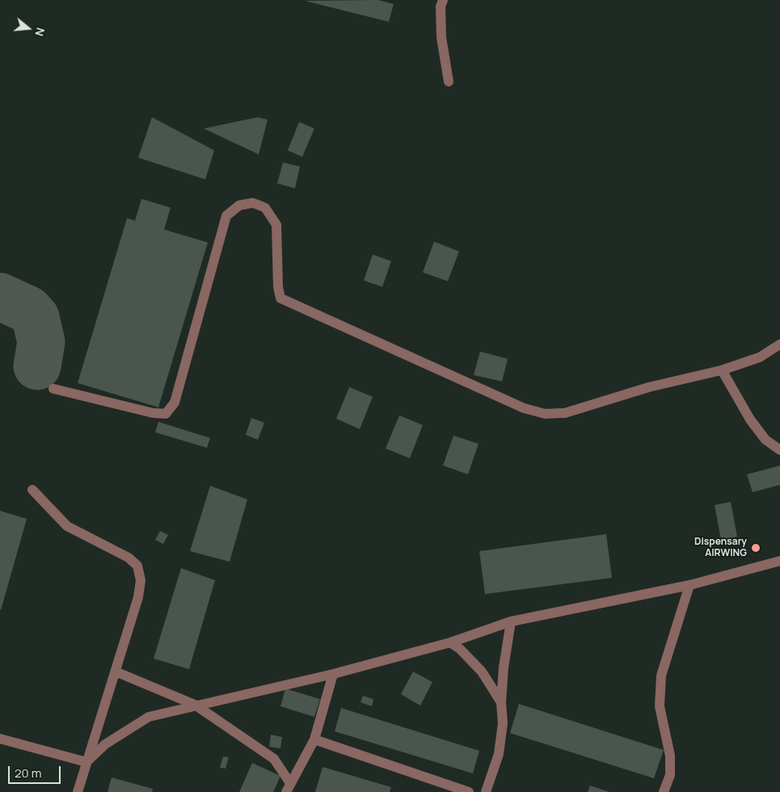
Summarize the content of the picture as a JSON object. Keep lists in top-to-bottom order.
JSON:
{
  "places": ["Dispensary AIRWING"],
  "scale_bar": "20 m",
  "north": "right"
}
